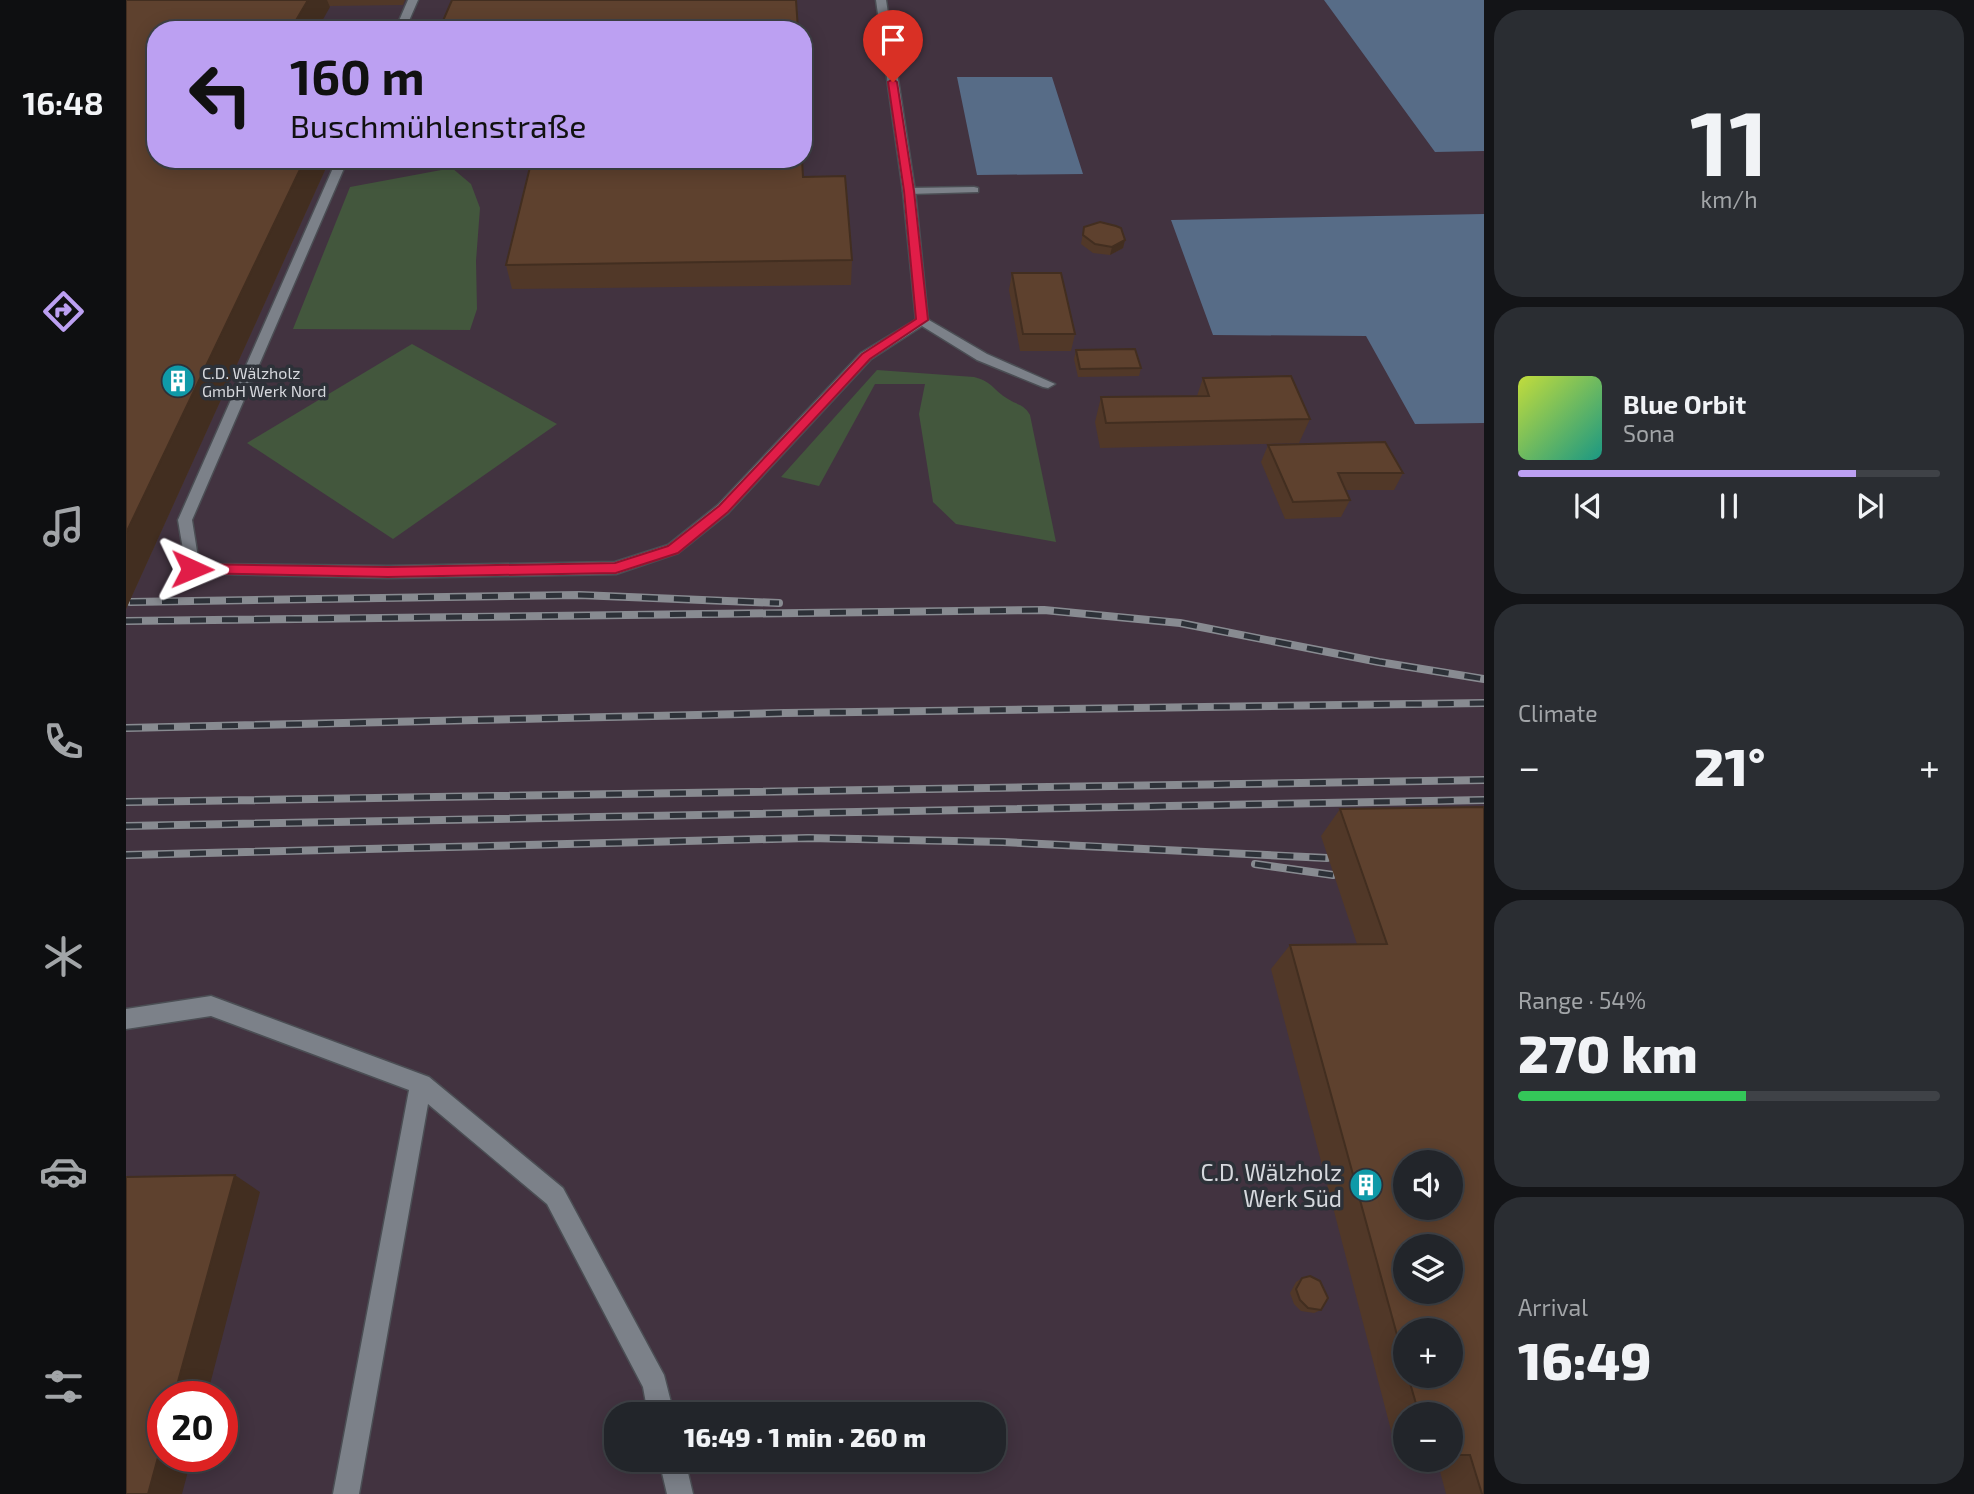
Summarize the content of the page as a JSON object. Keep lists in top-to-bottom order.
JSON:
{
  "places": {
    "building": ["C.D. Wälzholz GmbH Werk Nord", "C.D. Wälzholz Werk Süd"]
  },
  "page": {
    "tabs": "16:48",
    "tile": [
      ["11", "km/h"],
      "Climate",
      ["Range · 54%", "270 km"],
      ["Arrival", "16:49"]
    ],
    "turn": ["160 m", "Buschmühlenstraße"],
    "song": ["Blue Orbit", "Sona"],
    "heat": ["−", "21°", "+"],
    "map_buttons": ["+", "−"],
    "limit": "20",
    "trip": "16:49 · 1 min · 260 m"
  }
}
